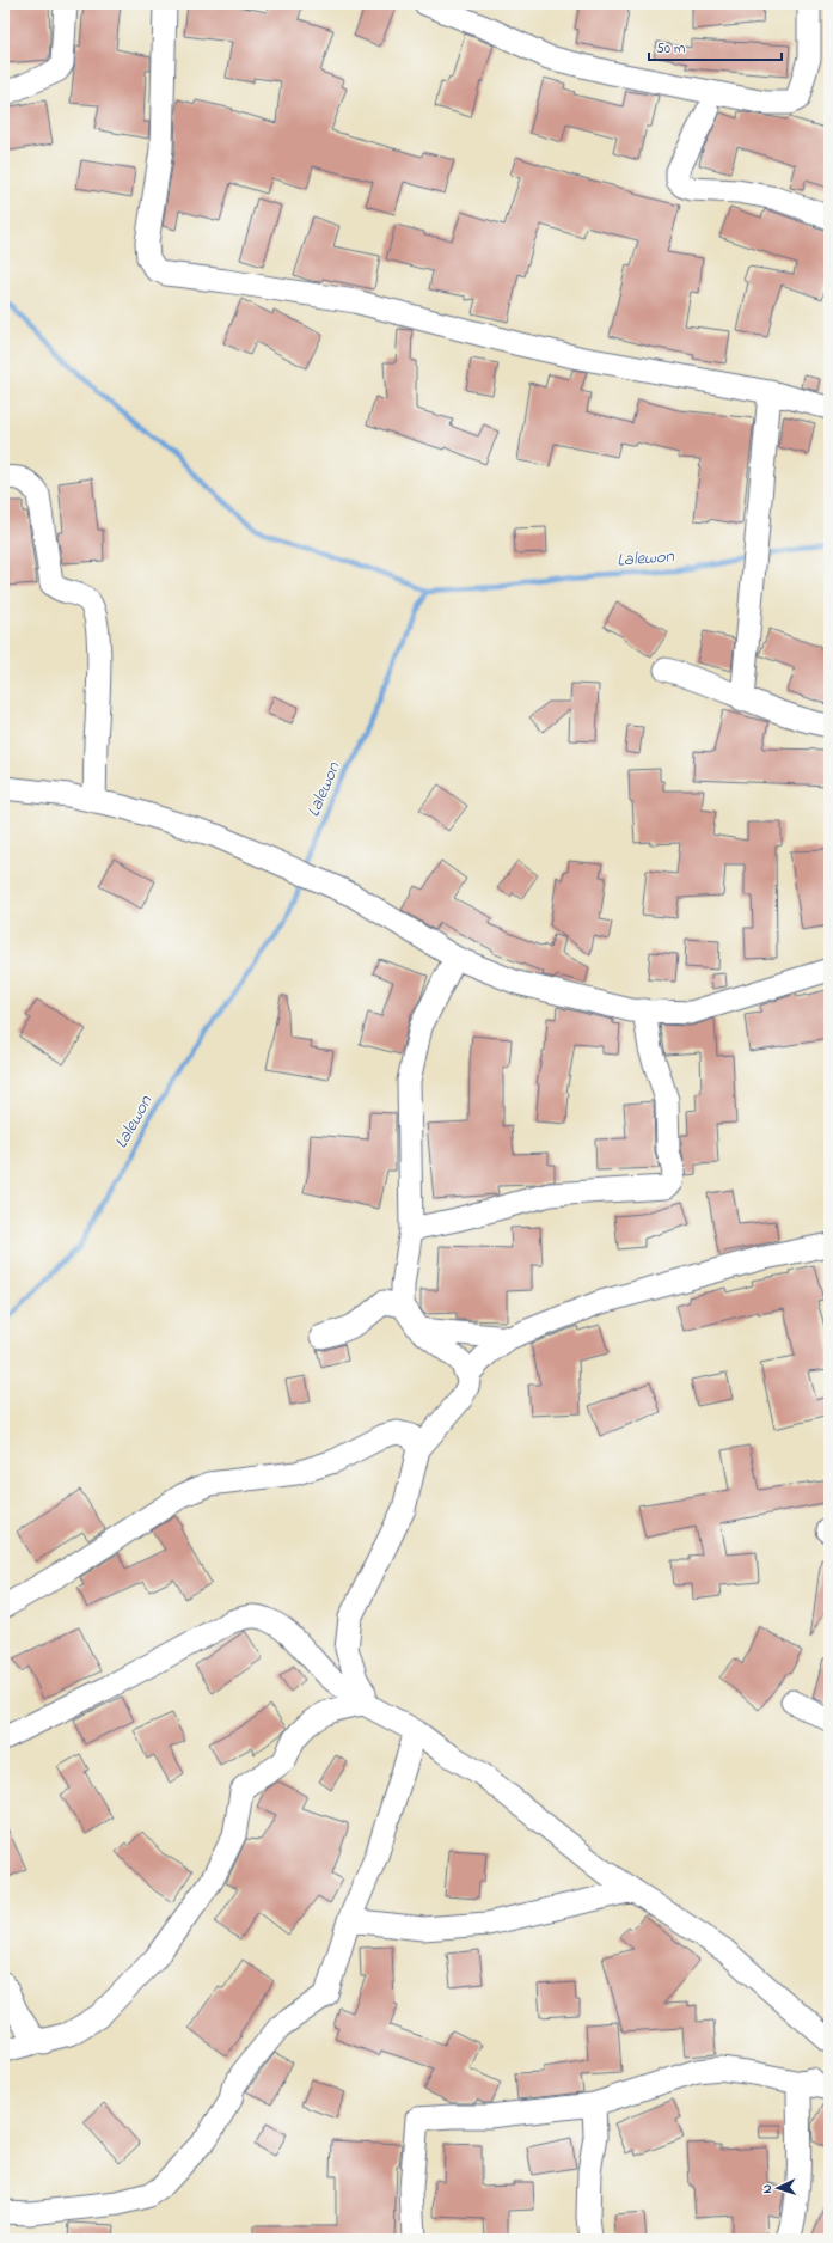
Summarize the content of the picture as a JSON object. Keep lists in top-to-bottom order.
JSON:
{
  "water": ["Lalewon"],
  "scale_bar": "50 m",
  "north": "left"
}
